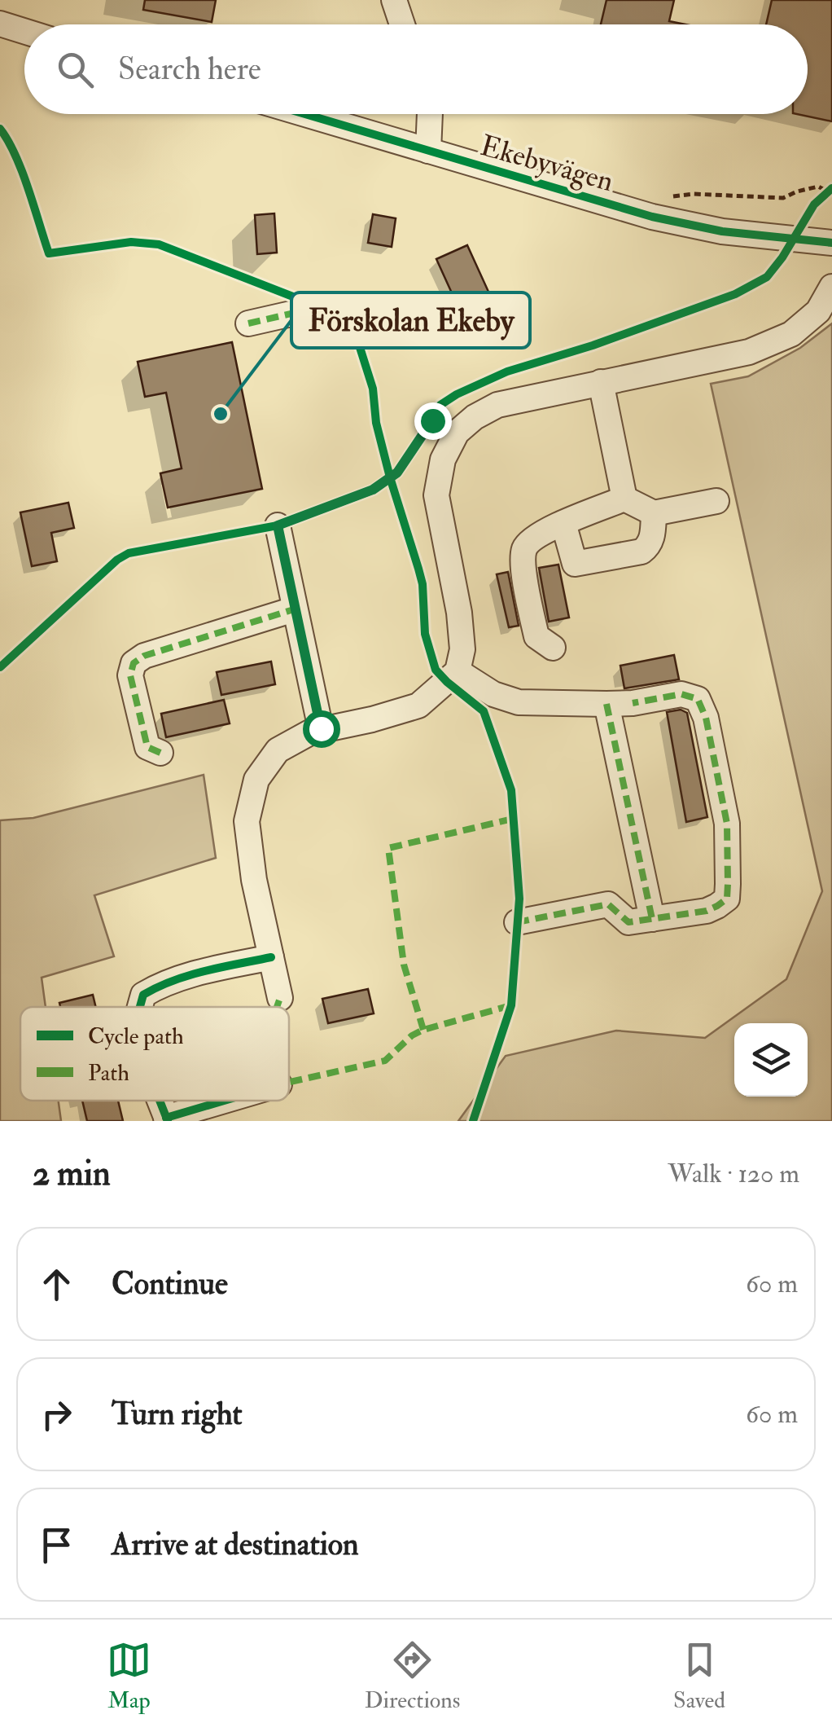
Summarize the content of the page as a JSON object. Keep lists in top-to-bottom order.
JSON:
{
  "streets": {
    "street": ["Ekebyvägen"]
  },
  "places": ["Förskolan Ekeby"],
  "legend": ["Cycle path", "Path"],
  "page": {
    "search": "Search here",
    "heading": ["2 min", "Walk · 120 m"],
    "list": [
      ["Continue", "60 m"],
      ["Turn right", "60 m"],
      "Arrive at destination"
    ],
    "nav": ["Map", "Directions", "Saved"]
  }
}
